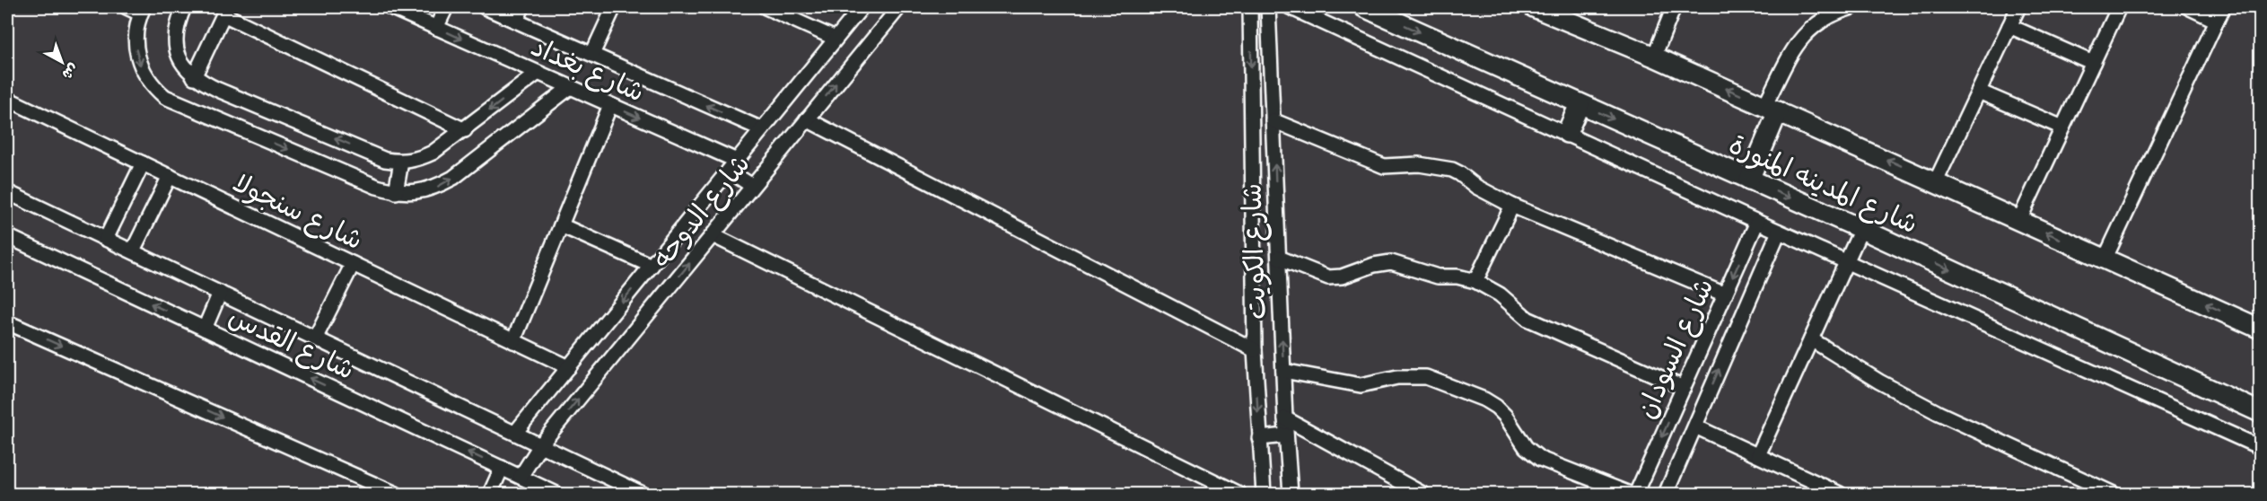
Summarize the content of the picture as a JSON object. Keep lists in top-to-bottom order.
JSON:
{
  "streets": {
    "main road": ["شارع المدينه المنورة"],
    "street": [
      "شارع بغداد",
      "شارع سنجولا",
      "شارع الدوحه",
      "شارع الكويت",
      "شارع القدس",
      "شارع السودان"
    ]
  },
  "crossings": [
    ["شارع بغداد", "شارع الدوحه"],
    ["شارع سنجولا", "شارع الدوحه"],
    ["شارع الدوحه", "شارع القدس"]
  ],
  "north": "bottom right"
}
